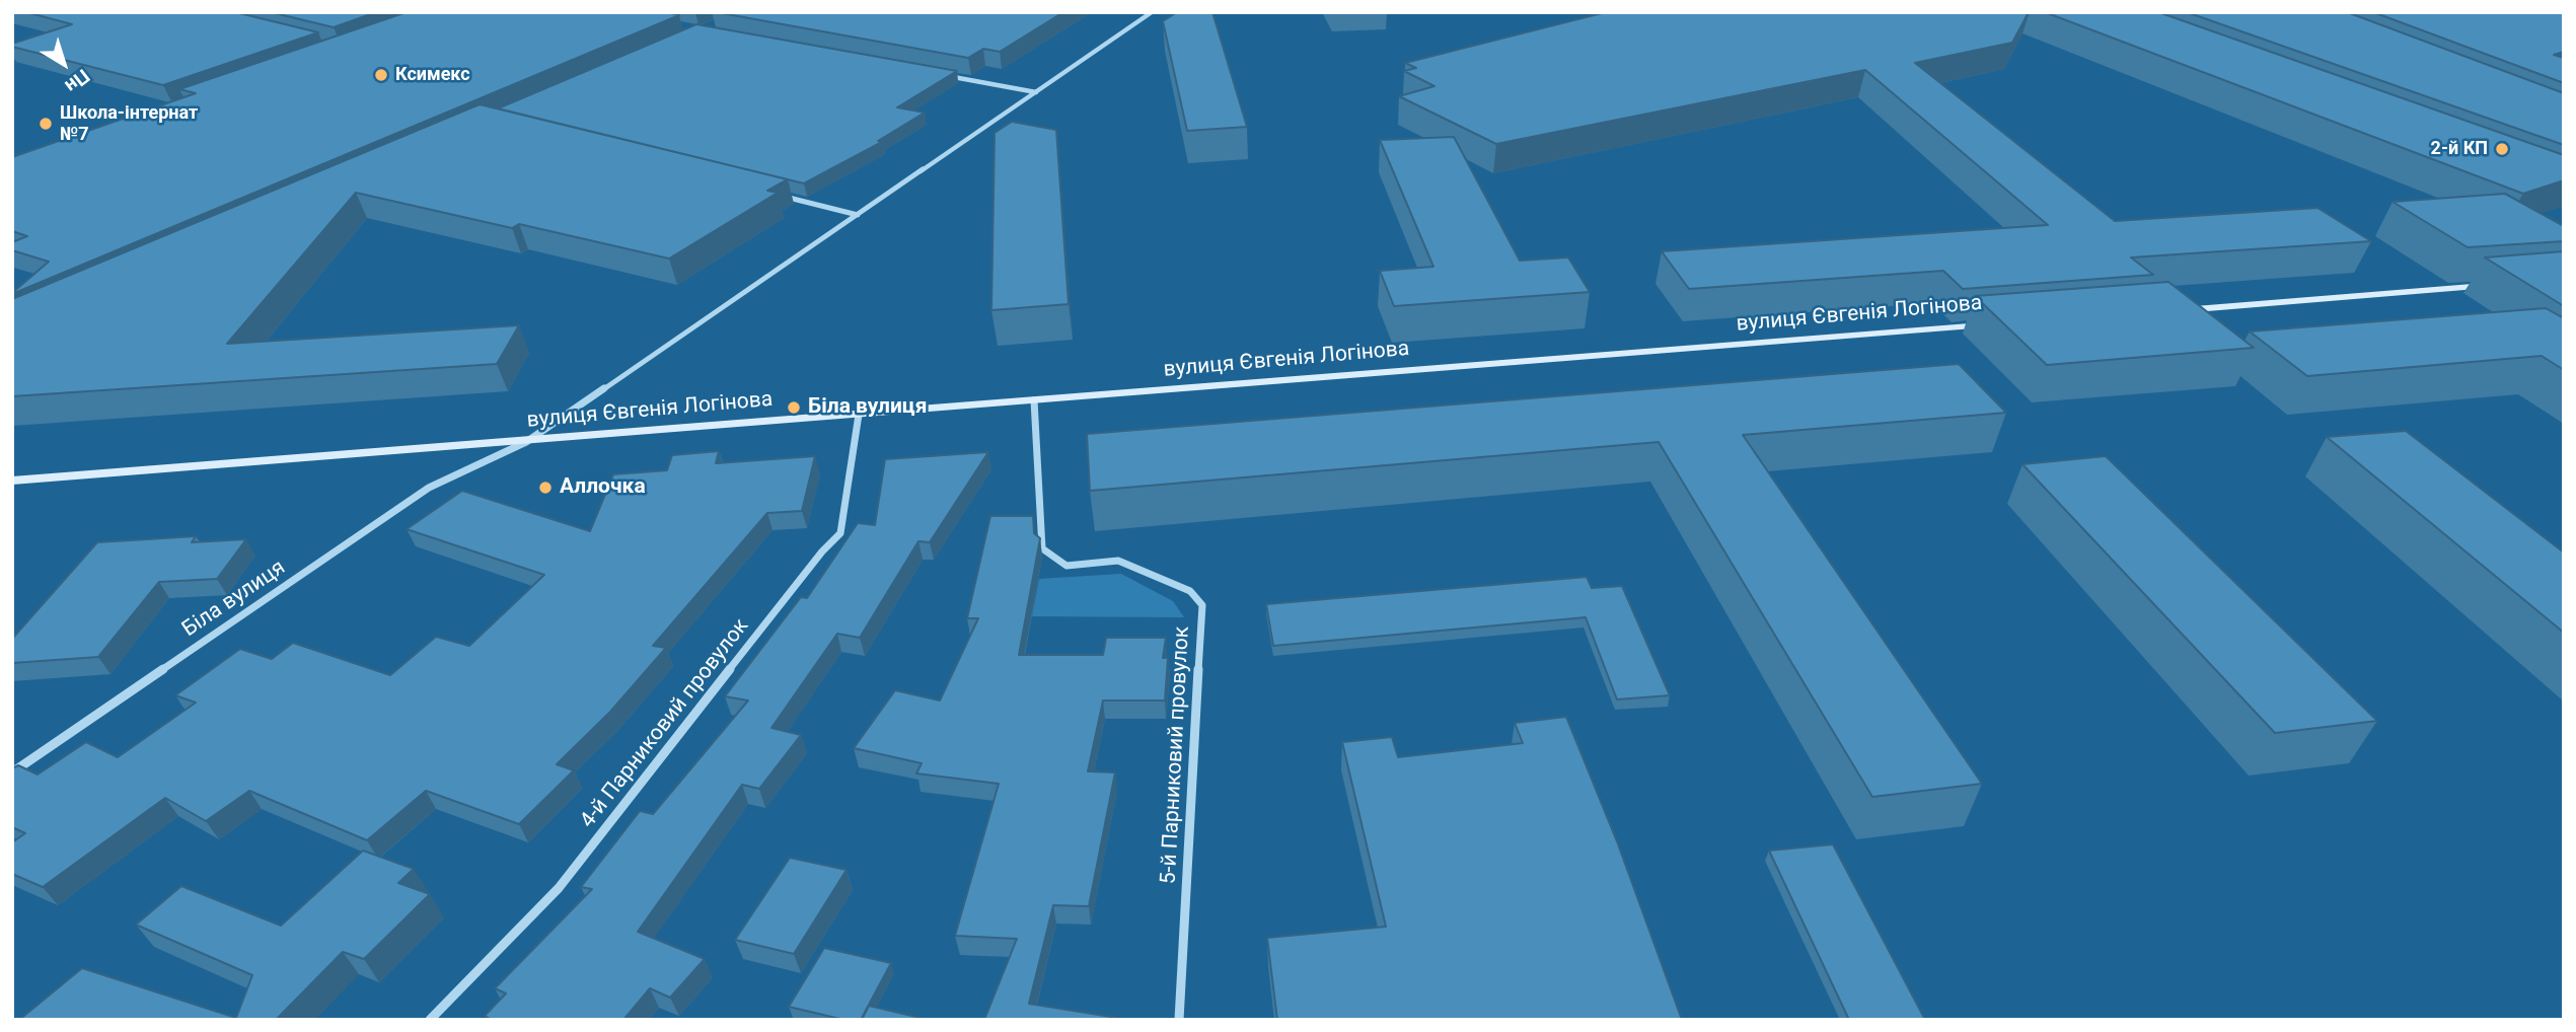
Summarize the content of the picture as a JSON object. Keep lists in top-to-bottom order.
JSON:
{
  "streets": {
    "street": [
      "вулиця Євгенія Логінова",
      "Біла вулиця",
      "4-й Парниковий провулок",
      "5-й Парниковий провулок"
    ]
  },
  "crossings": [
    ["вулиця Євгенія Логінова", "Біла вулиця"],
    ["вулиця Євгенія Логінова", "4-й Парниковий провулок"],
    ["вулиця Євгенія Логінова", "5-й Парниковий провулок"]
  ],
  "places": [
    "Ксимекс",
    "Школа-інтернат №7",
    "2-й КП",
    "Біла вулиця",
    "Аллочка"
  ],
  "north": "bottom right"
}
